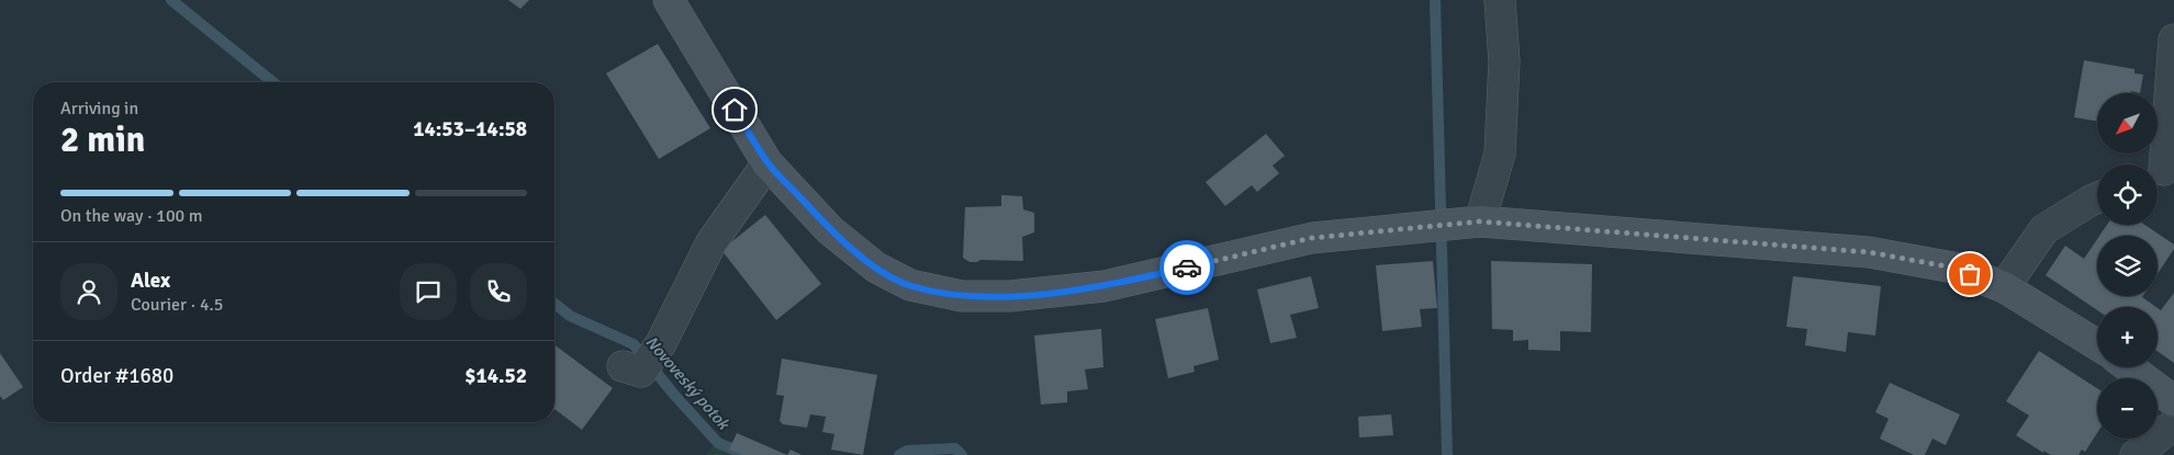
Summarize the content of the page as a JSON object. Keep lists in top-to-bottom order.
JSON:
{
  "water": ["Novoveský potok"],
  "north": "bottom left",
  "page": {
    "heading": ["2 min", "Arriving in", "14:53–14:58"],
    "panel": [
      "Alex",
      "Courier · 4.5",
      "Order #1680",
      "$14.52"
    ],
    "map_buttons": ["+", "−"],
    "bar": "On the way · 100 m"
  }
}
